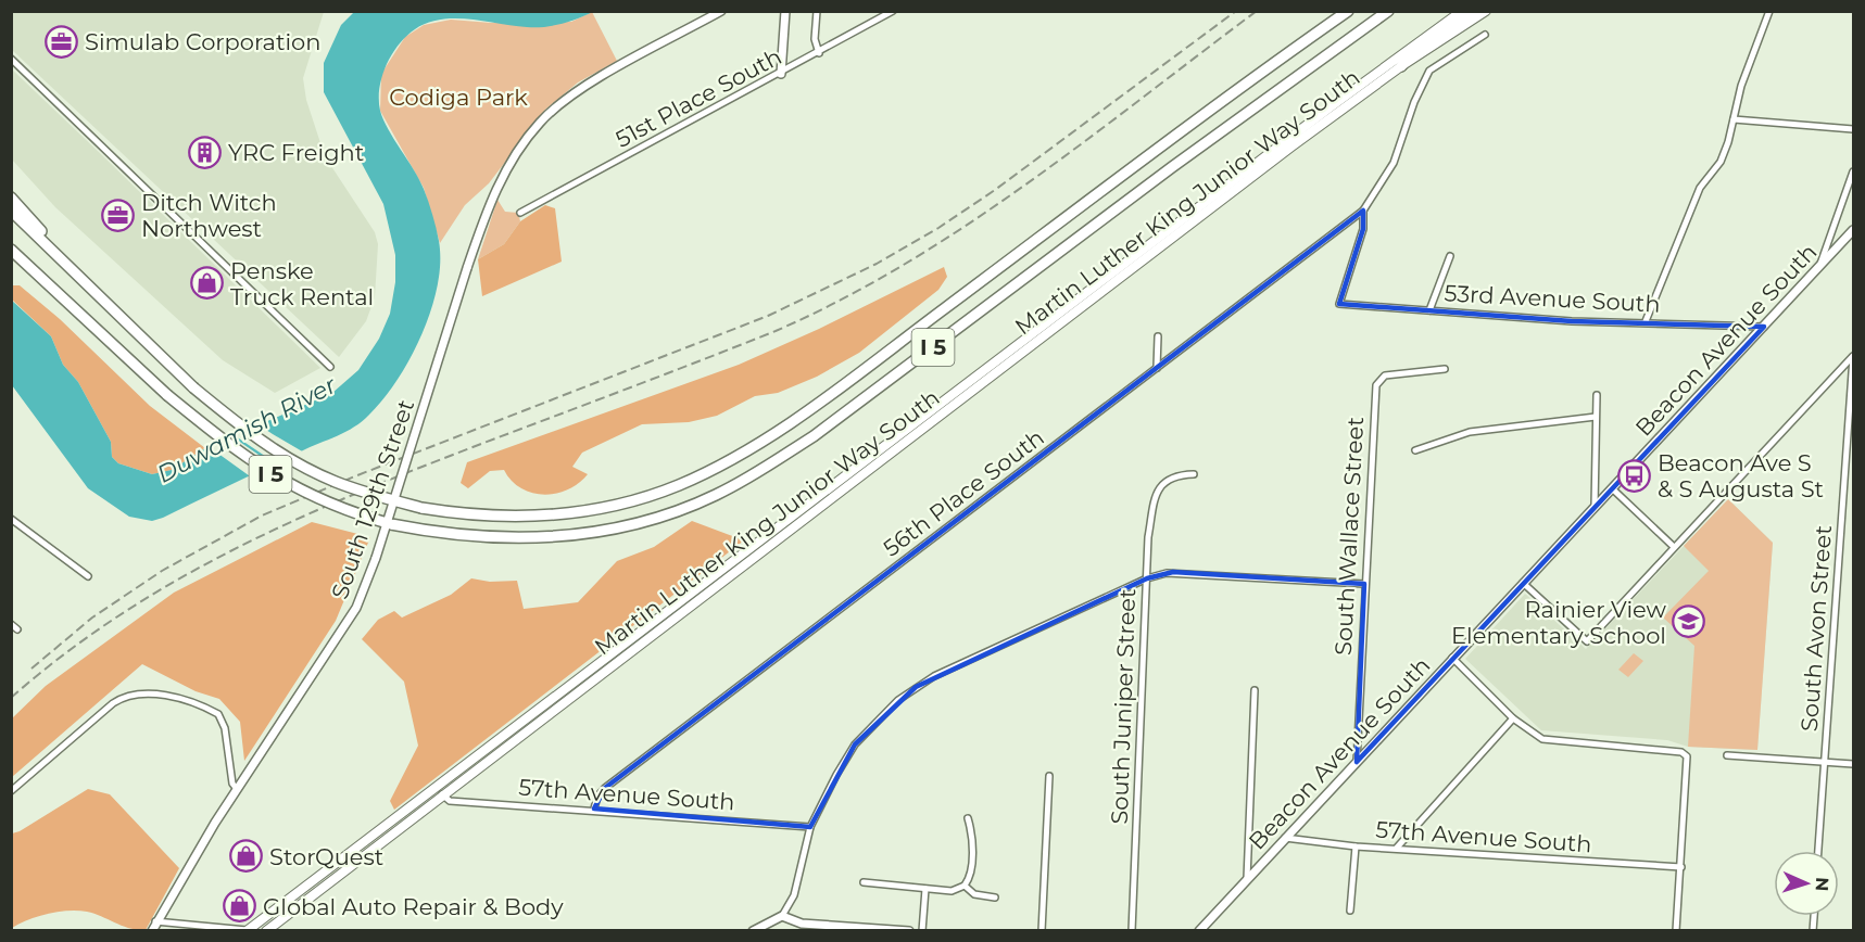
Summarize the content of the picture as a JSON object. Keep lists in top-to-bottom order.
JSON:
{
  "streets": {
    "highway": ["I 5"],
    "main road": ["Martin Luther King Junior Way South"],
    "street": [
      "51st Place South",
      "53rd Avenue South",
      "Beacon Avenue South",
      "56th Place South",
      "South 129th Street",
      "South Wallace Street",
      "South Avon Street",
      "South Juniper Street",
      "57th Avenue South"
    ]
  },
  "crossings": [
    ["Martin Luther King Junior Way South", "57th Avenue South"],
    ["53rd Avenue South", "Beacon Avenue South"],
    ["53rd Avenue South", "56th Place South"],
    ["Beacon Avenue South", "South Wallace Street"],
    ["Beacon Avenue South", "57th Avenue South"],
    ["56th Place South", "57th Avenue South"]
  ],
  "water": ["Duwamish River"],
  "parks": ["Codiga Park"],
  "places": {
    "office": ["Simulab Corporation", "Ditch Witch Northwest"],
    "building": ["YRC Freight"],
    "shop": ["Penske Truck Rental", "StorQuest", "Global Auto Repair & Body"],
    "bus stop": ["Beacon Ave S & S Augusta St"],
    "school or university": ["Rainier View Elementary School"]
  },
  "north": "right"
}
